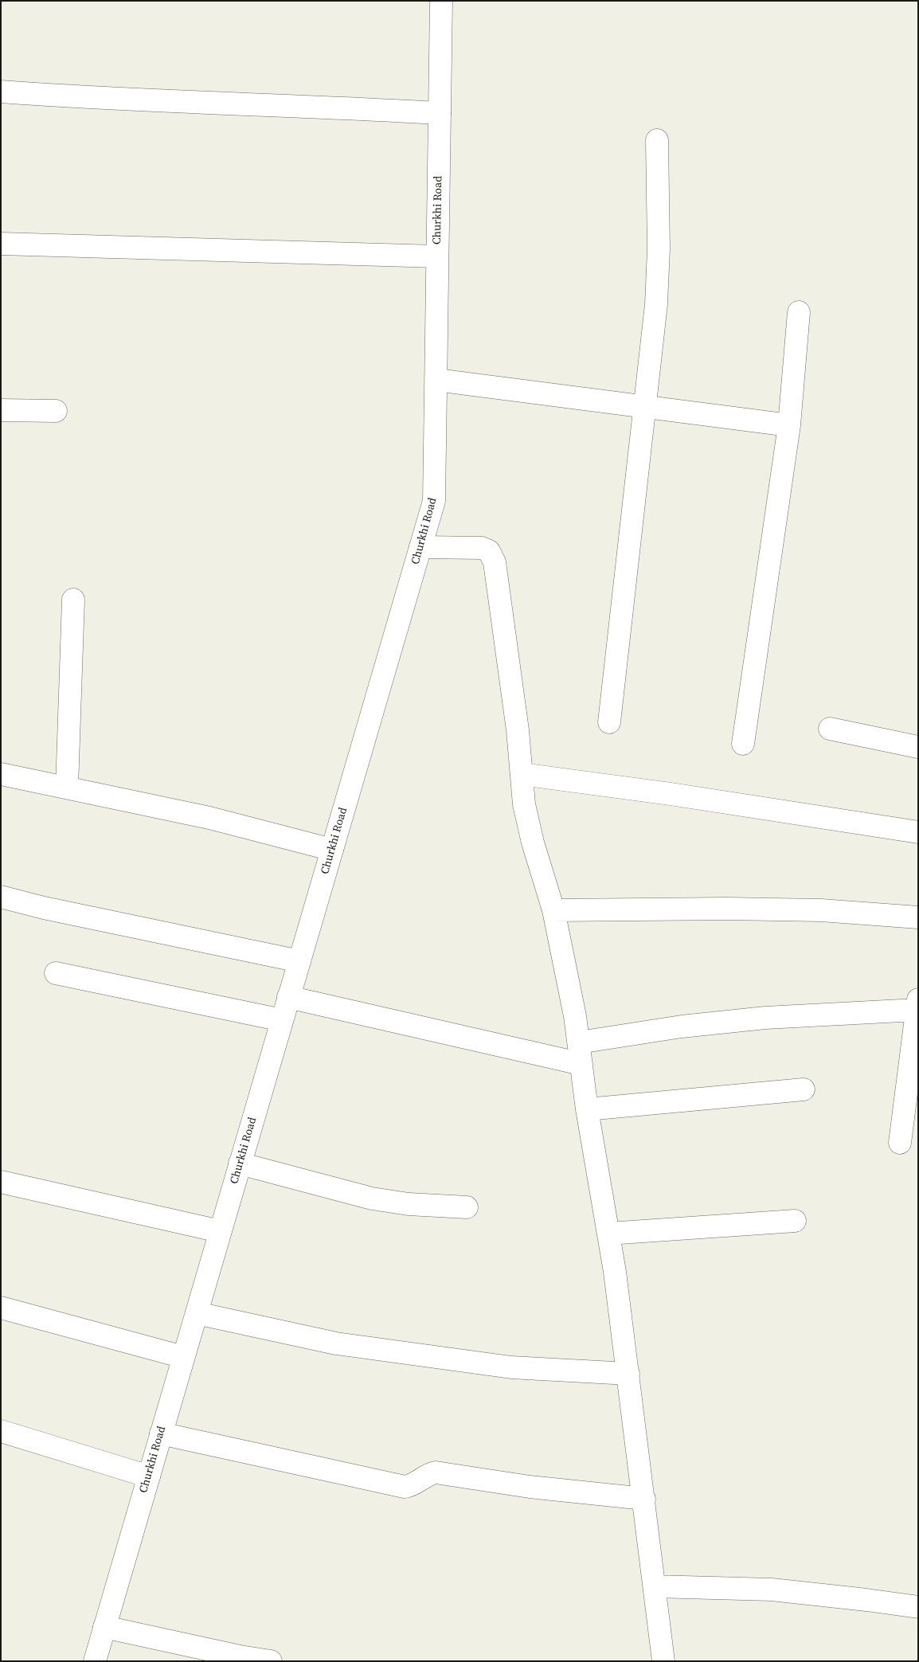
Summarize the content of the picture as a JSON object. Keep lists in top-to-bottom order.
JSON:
{
  "streets": {
    "street": ["Churkhi Road"]
  }
}
